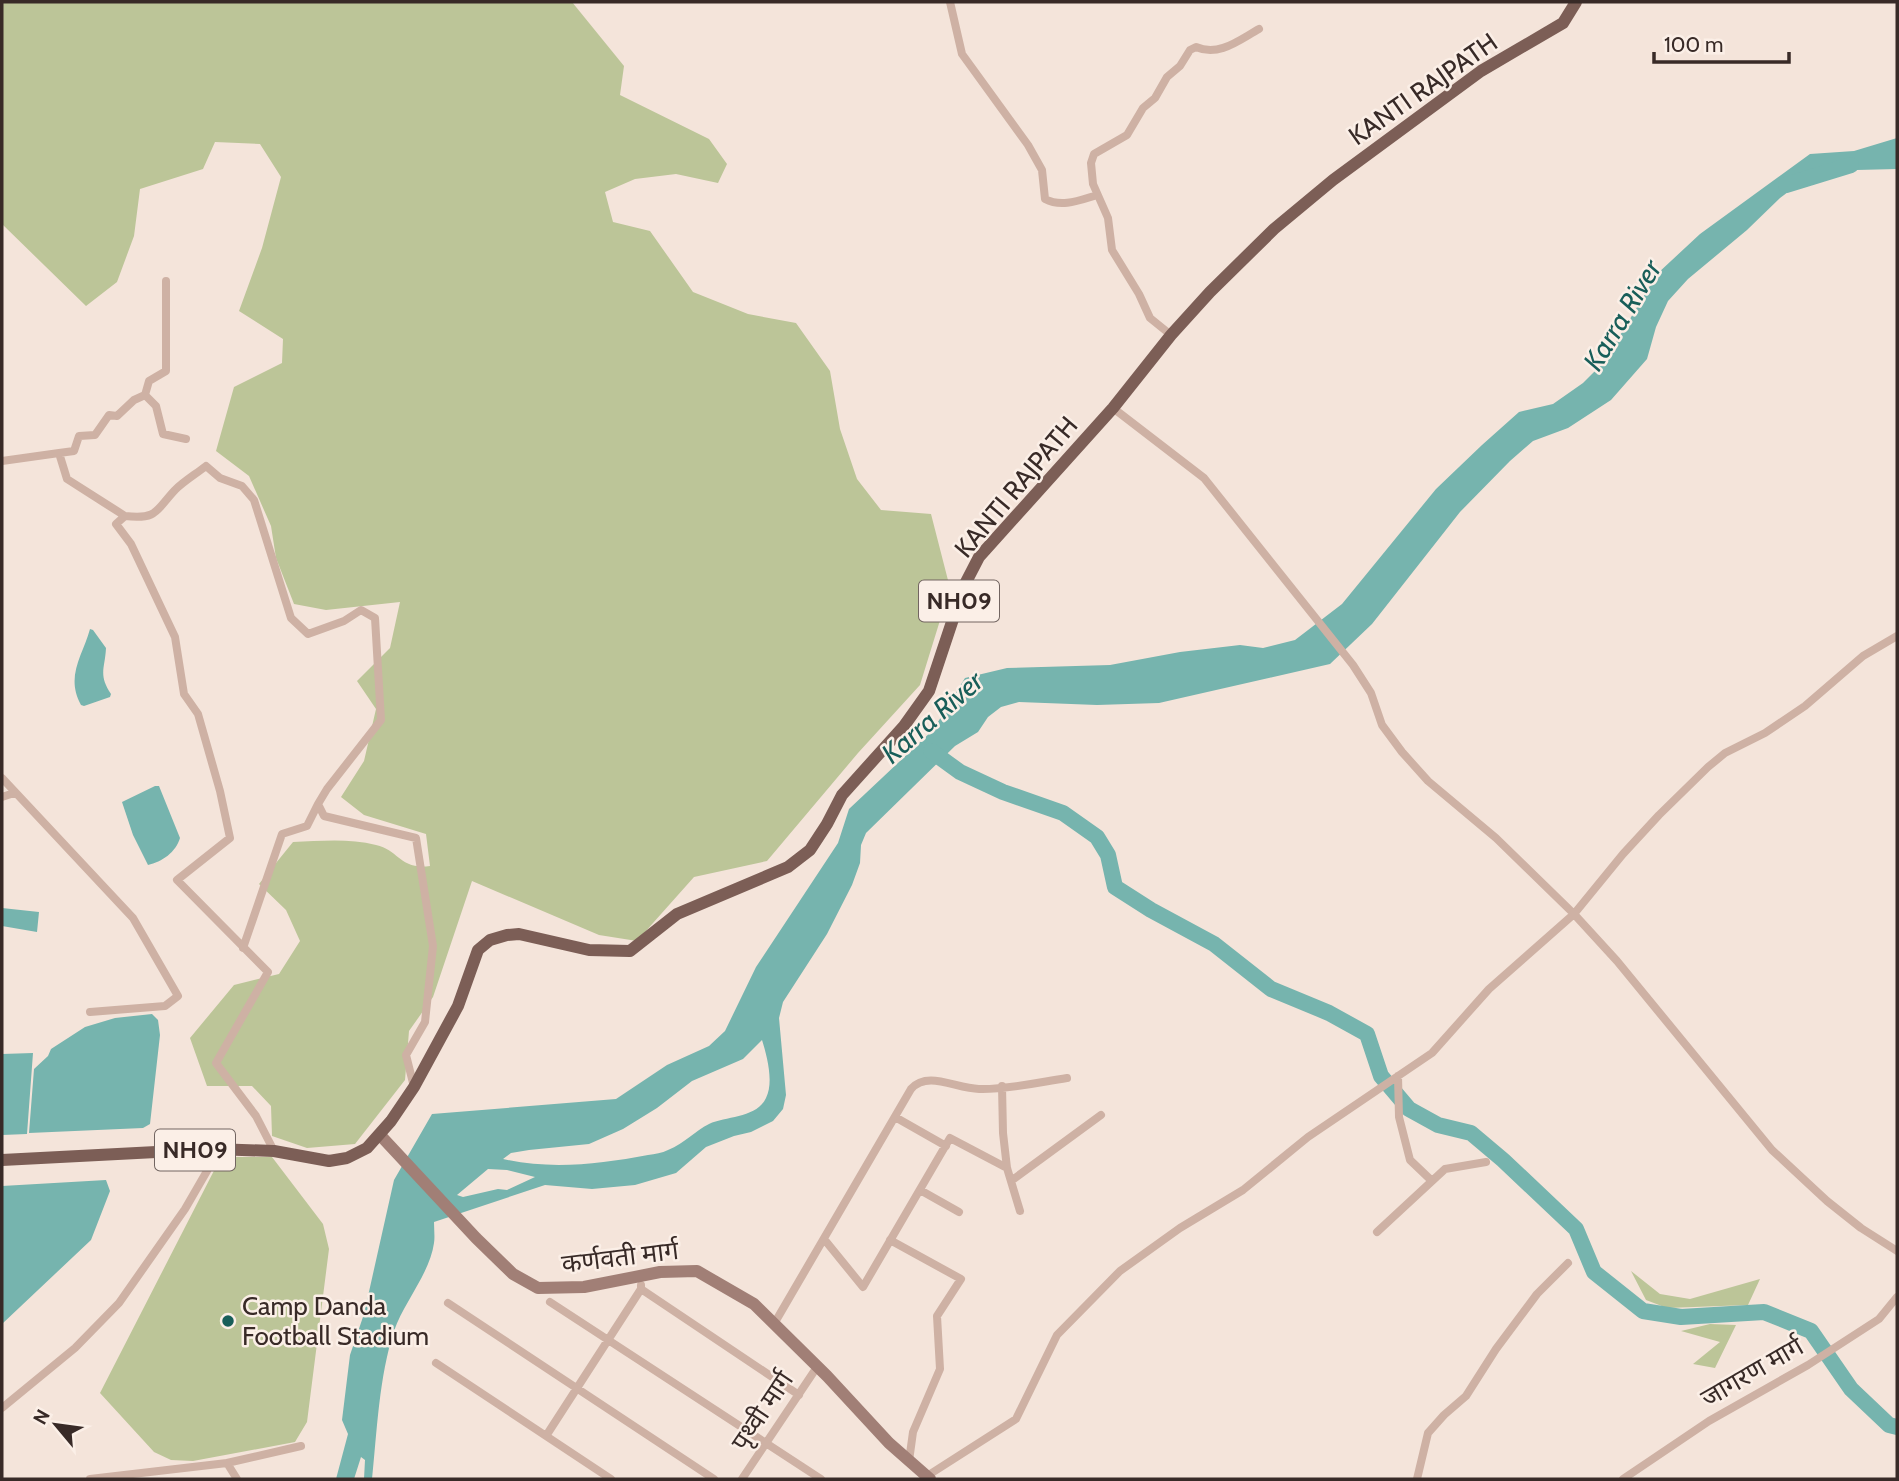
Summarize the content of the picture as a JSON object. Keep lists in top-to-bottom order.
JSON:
{
  "streets": {
    "main road": ["KANTI RAJPATH", "NH09", "कर्णवती मार्ग"],
    "street": ["जागरण मार्ग", "पृथ्वी मार्ग"]
  },
  "crossings": [
    ["KANTI RAJPATH", "NH09"],
    ["KANTI RAJPATH", "कर्णवती मार्ग"],
    ["NH09", "कर्णवती मार्ग"],
    ["कर्णवती मार्ग", "पृथ्वी मार्ग"]
  ],
  "water": ["Karra River"],
  "places": ["Camp Danda Football Stadium"],
  "scale_bar": "100 m",
  "north": "top left"
}
